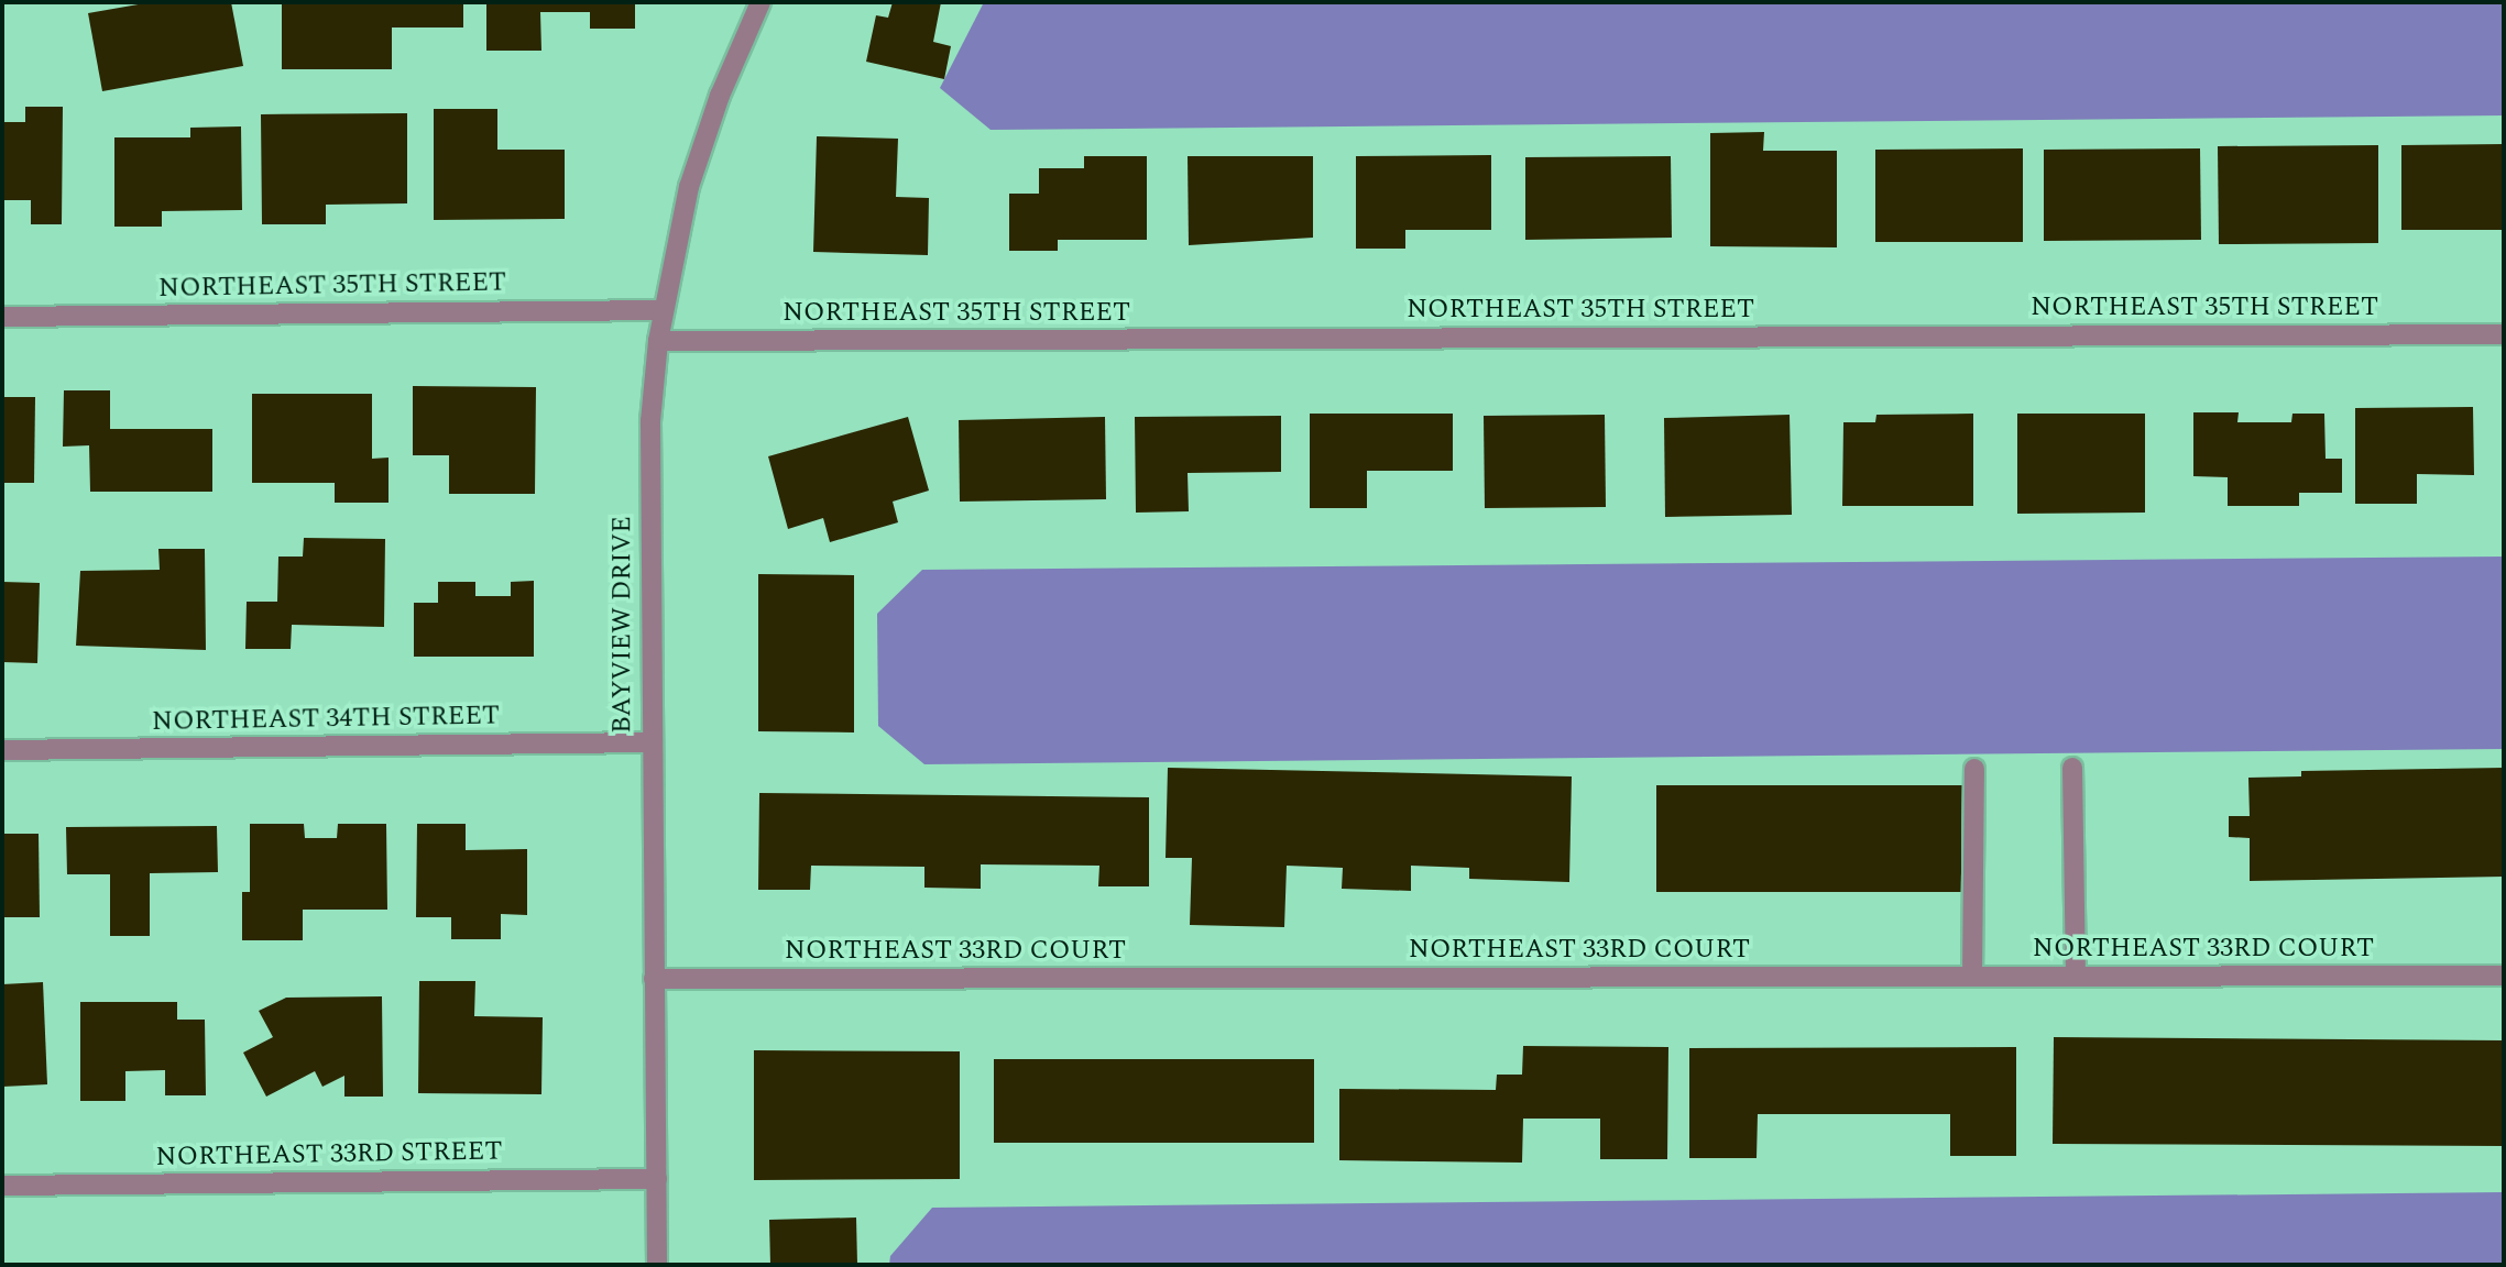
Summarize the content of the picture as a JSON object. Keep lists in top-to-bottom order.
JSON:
{
  "streets": {
    "street": [
      "NORTHEAST 35TH STREET",
      "BAYVIEW DRIVE",
      "NORTHEAST 34TH STREET",
      "NORTHEAST 33RD COURT",
      "NORTHEAST 33RD STREET"
    ]
  },
  "crossings": [
    ["NORTHEAST 35TH STREET", "BAYVIEW DRIVE"],
    ["BAYVIEW DRIVE", "NORTHEAST 34TH STREET"],
    ["BAYVIEW DRIVE", "NORTHEAST 33RD COURT"],
    ["BAYVIEW DRIVE", "NORTHEAST 33RD STREET"]
  ]
}
